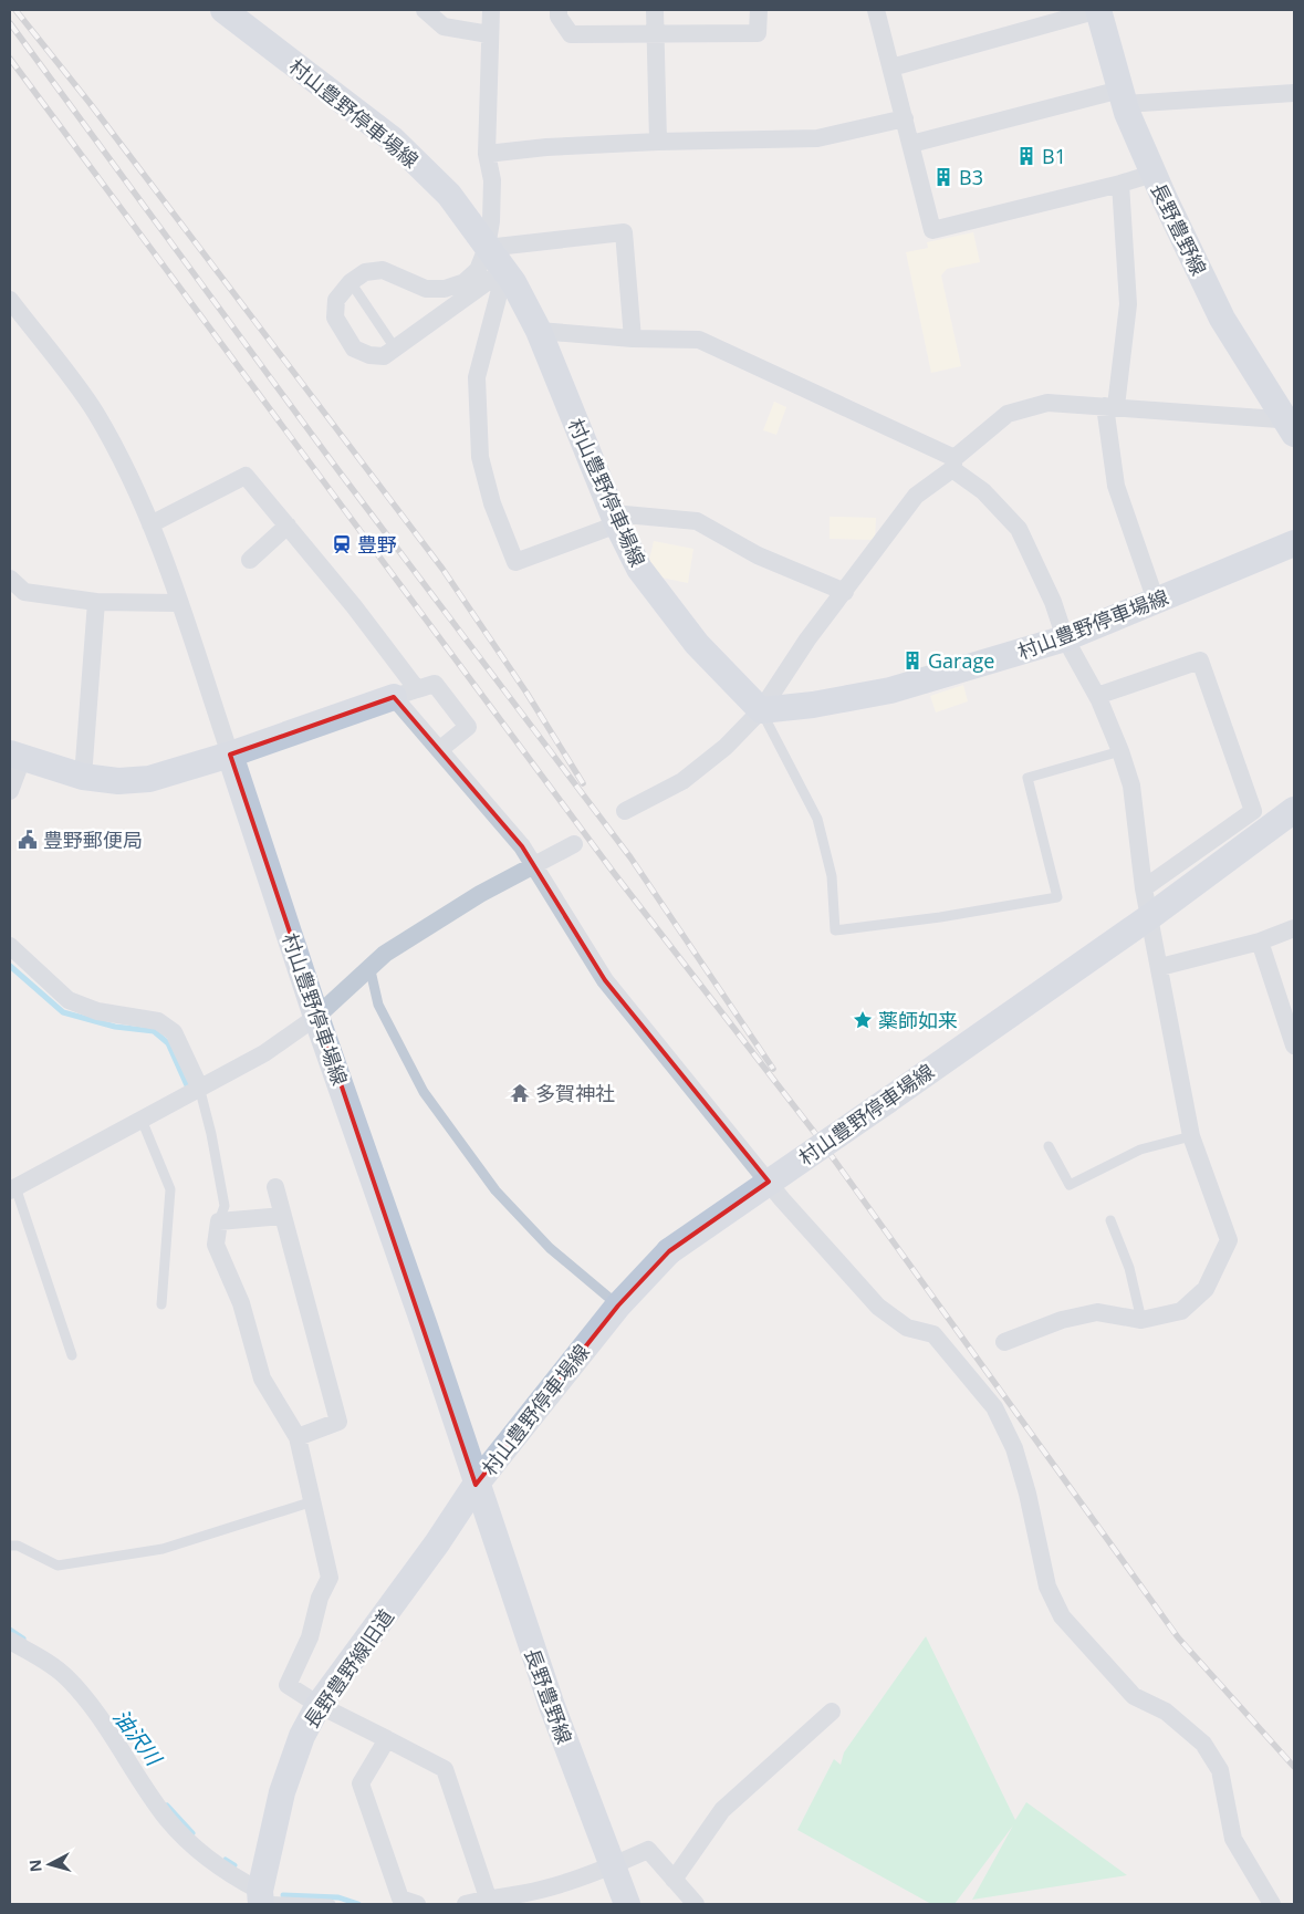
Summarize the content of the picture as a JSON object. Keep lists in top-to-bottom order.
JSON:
{
  "streets": {
    "main road": ["村山豊野停車場線", "長野豊野線", "長野豊野線旧道"]
  },
  "crossings": [
    ["村山豊野停車場線", "長野豊野線"],
    ["村山豊野停車場線", "長野豊野線旧道"],
    ["長野豊野線", "長野豊野線旧道"]
  ],
  "water": ["油沢川"],
  "places": {
    "building": ["B1", "B3", "Garage"],
    "station": ["豊野"],
    "public building": ["豊野郵便局"],
    "place": ["薬師如来"],
    "temple": ["多賀神社"]
  },
  "north": "left"
}
